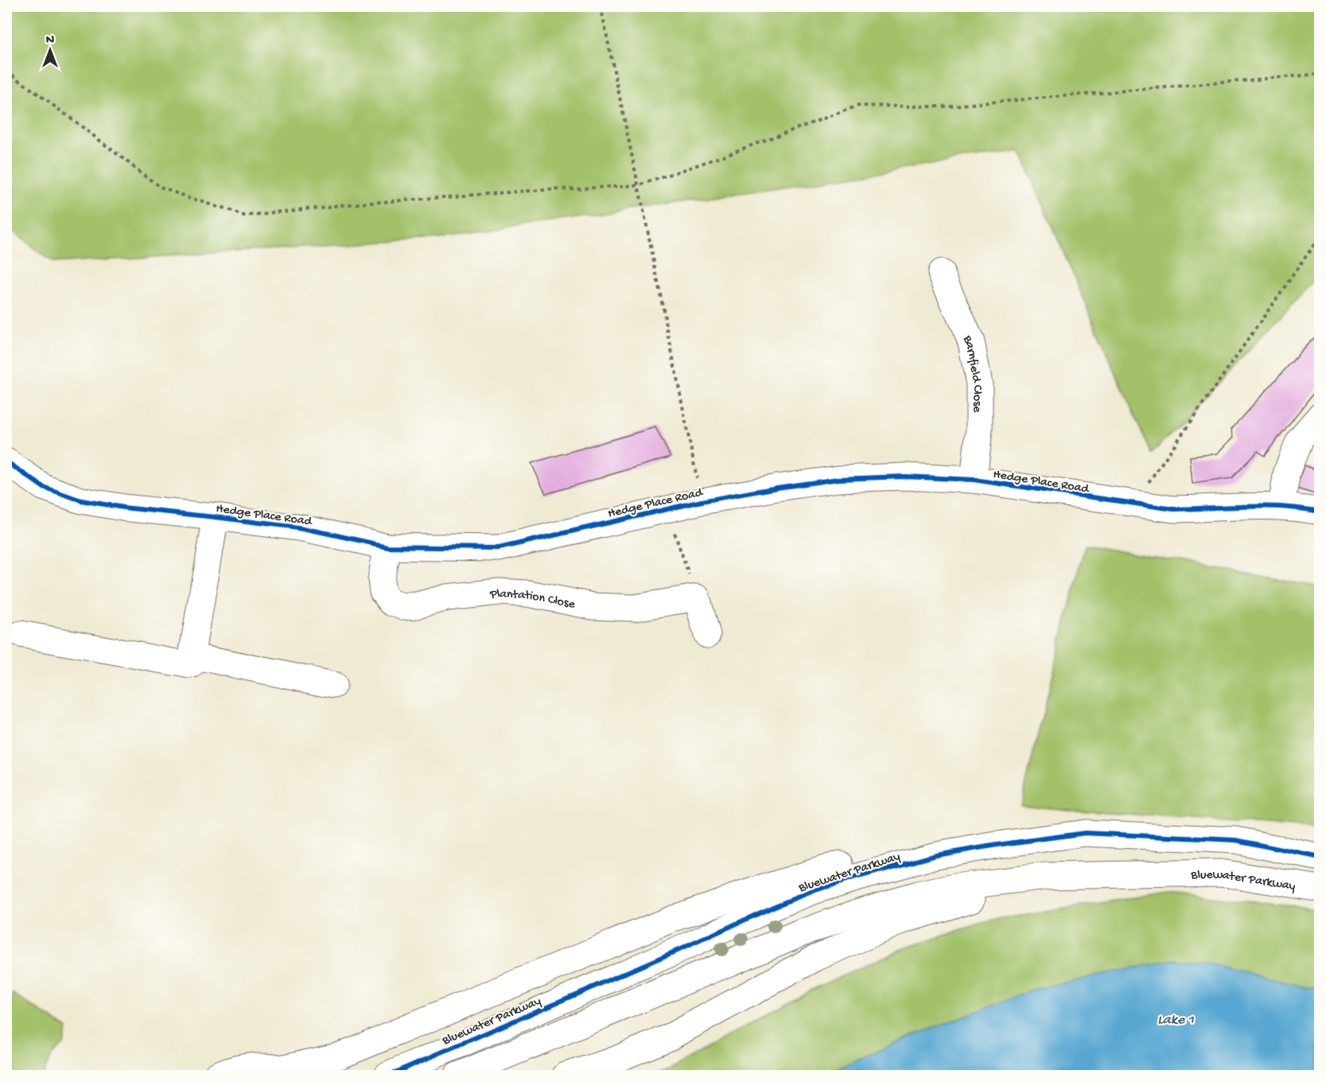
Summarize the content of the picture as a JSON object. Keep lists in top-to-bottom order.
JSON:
{
  "streets": {
    "street": [
      "Barnfield Close",
      "Hedge Place Road",
      "Plantation Close",
      "Bluewater Parkway"
    ]
  },
  "crossings": [
    ["Barnfield Close", "Hedge Place Road"],
    ["Hedge Place Road", "Plantation Close"]
  ],
  "water": ["Lake 1"],
  "north": "top"
}
